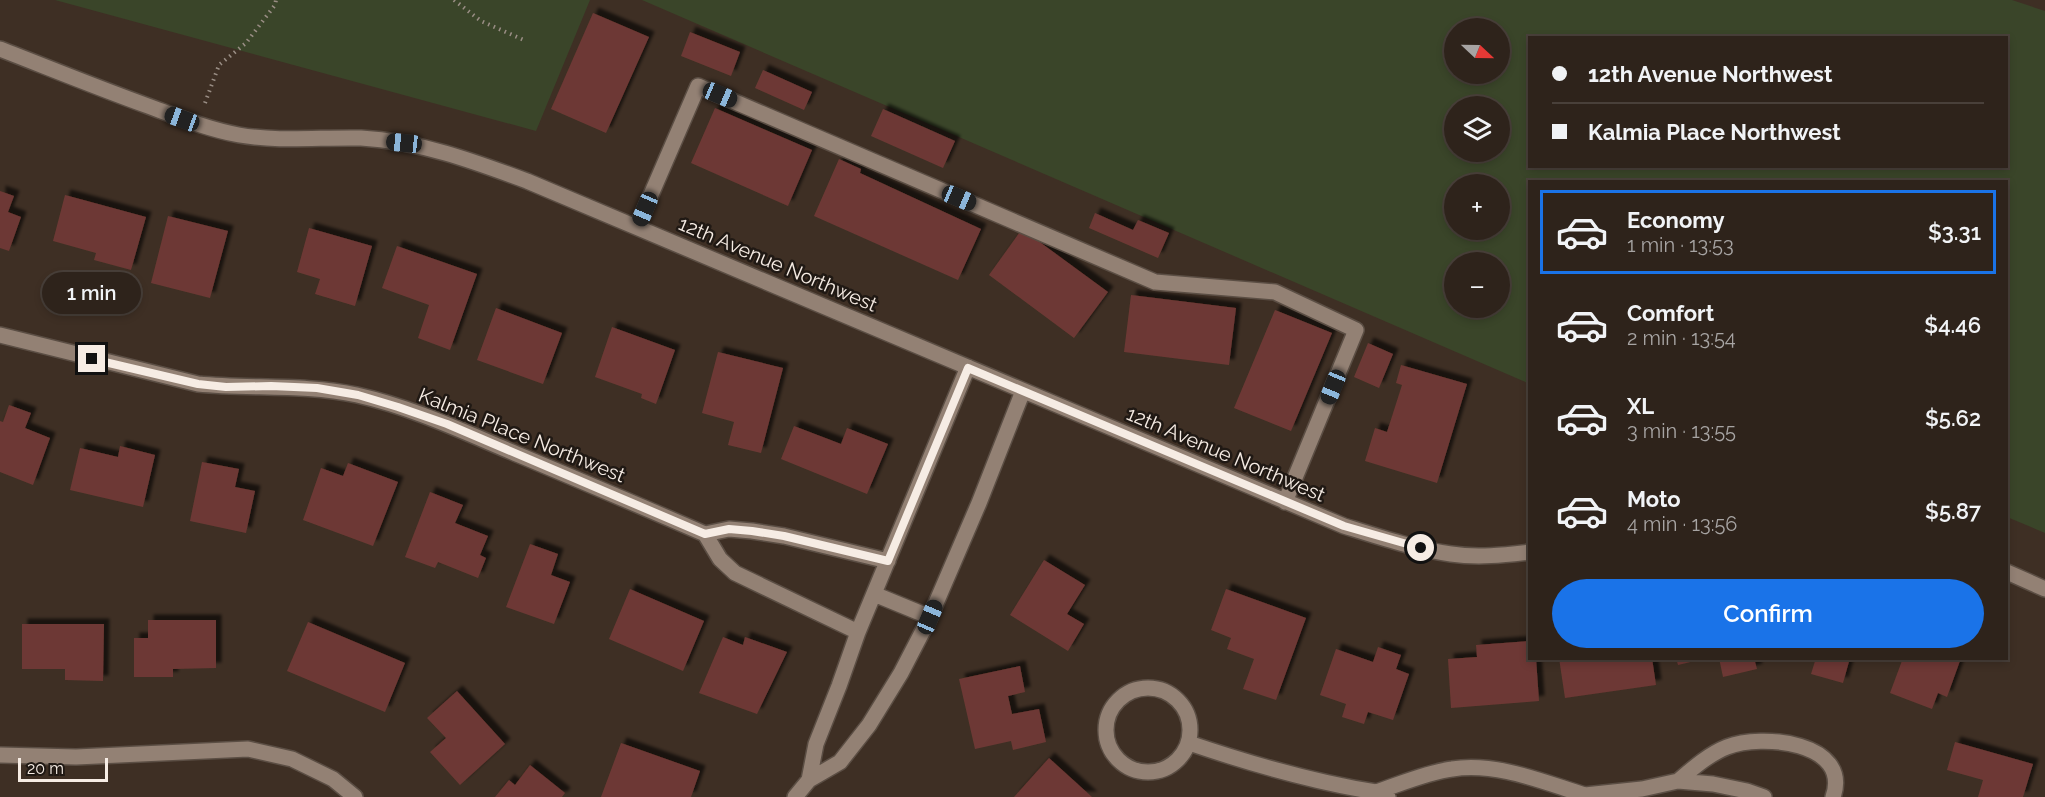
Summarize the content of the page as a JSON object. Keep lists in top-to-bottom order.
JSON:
{
  "streets": {
    "street": ["12th Avenue Northwest", "Kalmia Place Northwest"]
  },
  "scale_bar": "20 m",
  "north": "right",
  "page": {
    "map_buttons": ["+", "−"],
    "banner": ["12th Avenue Northwest", "Kalmia Place Northwest"],
    "list": [
      {
        "name": "Economy",
        "note": "1 min · 13:53",
        "value": "$3.31"
      },
      {
        "name": "Comfort",
        "note": "2 min · 13:54",
        "value": "$4.46"
      },
      {
        "name": "XL",
        "note": "3 min · 13:55",
        "value": "$5.62"
      },
      {
        "name": "Moto",
        "note": "4 min · 13:56",
        "value": "$5.87"
      }
    ],
    "bubble": "1 min",
    "buttons": "Confirm",
    "scale": "20 m"
  }
}
